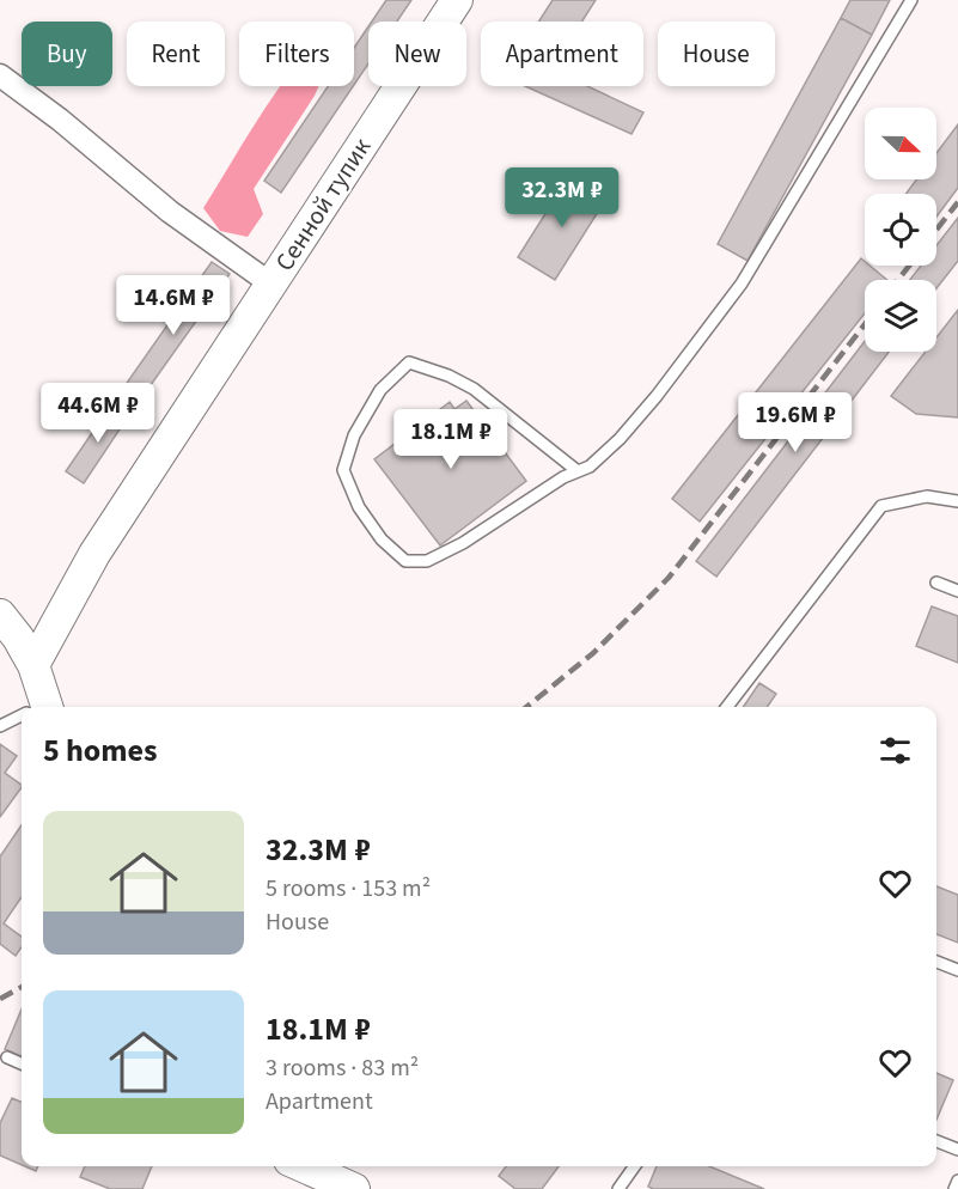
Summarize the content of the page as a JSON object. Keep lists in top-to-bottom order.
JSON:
{
  "streets": {
    "main road": ["Сенной тупик"]
  },
  "north": "right",
  "page": {
    "chip": [
      "Buy",
      "Rent",
      "Filters",
      "New",
      "Apartment",
      "House"
    ],
    "price": [
      "32.3M ₽",
      "14.6M ₽",
      "44.6M ₽",
      "19.6M ₽",
      "18.1M ₽"
    ],
    "heading": "5 homes",
    "list": [
      {
        "name": "32.3M ₽",
        "note": "5 rooms · 153 m² · House"
      },
      {
        "name": "18.1M ₽",
        "note": "3 rooms · 83 m² · Apartment"
      }
    ]
  }
}
